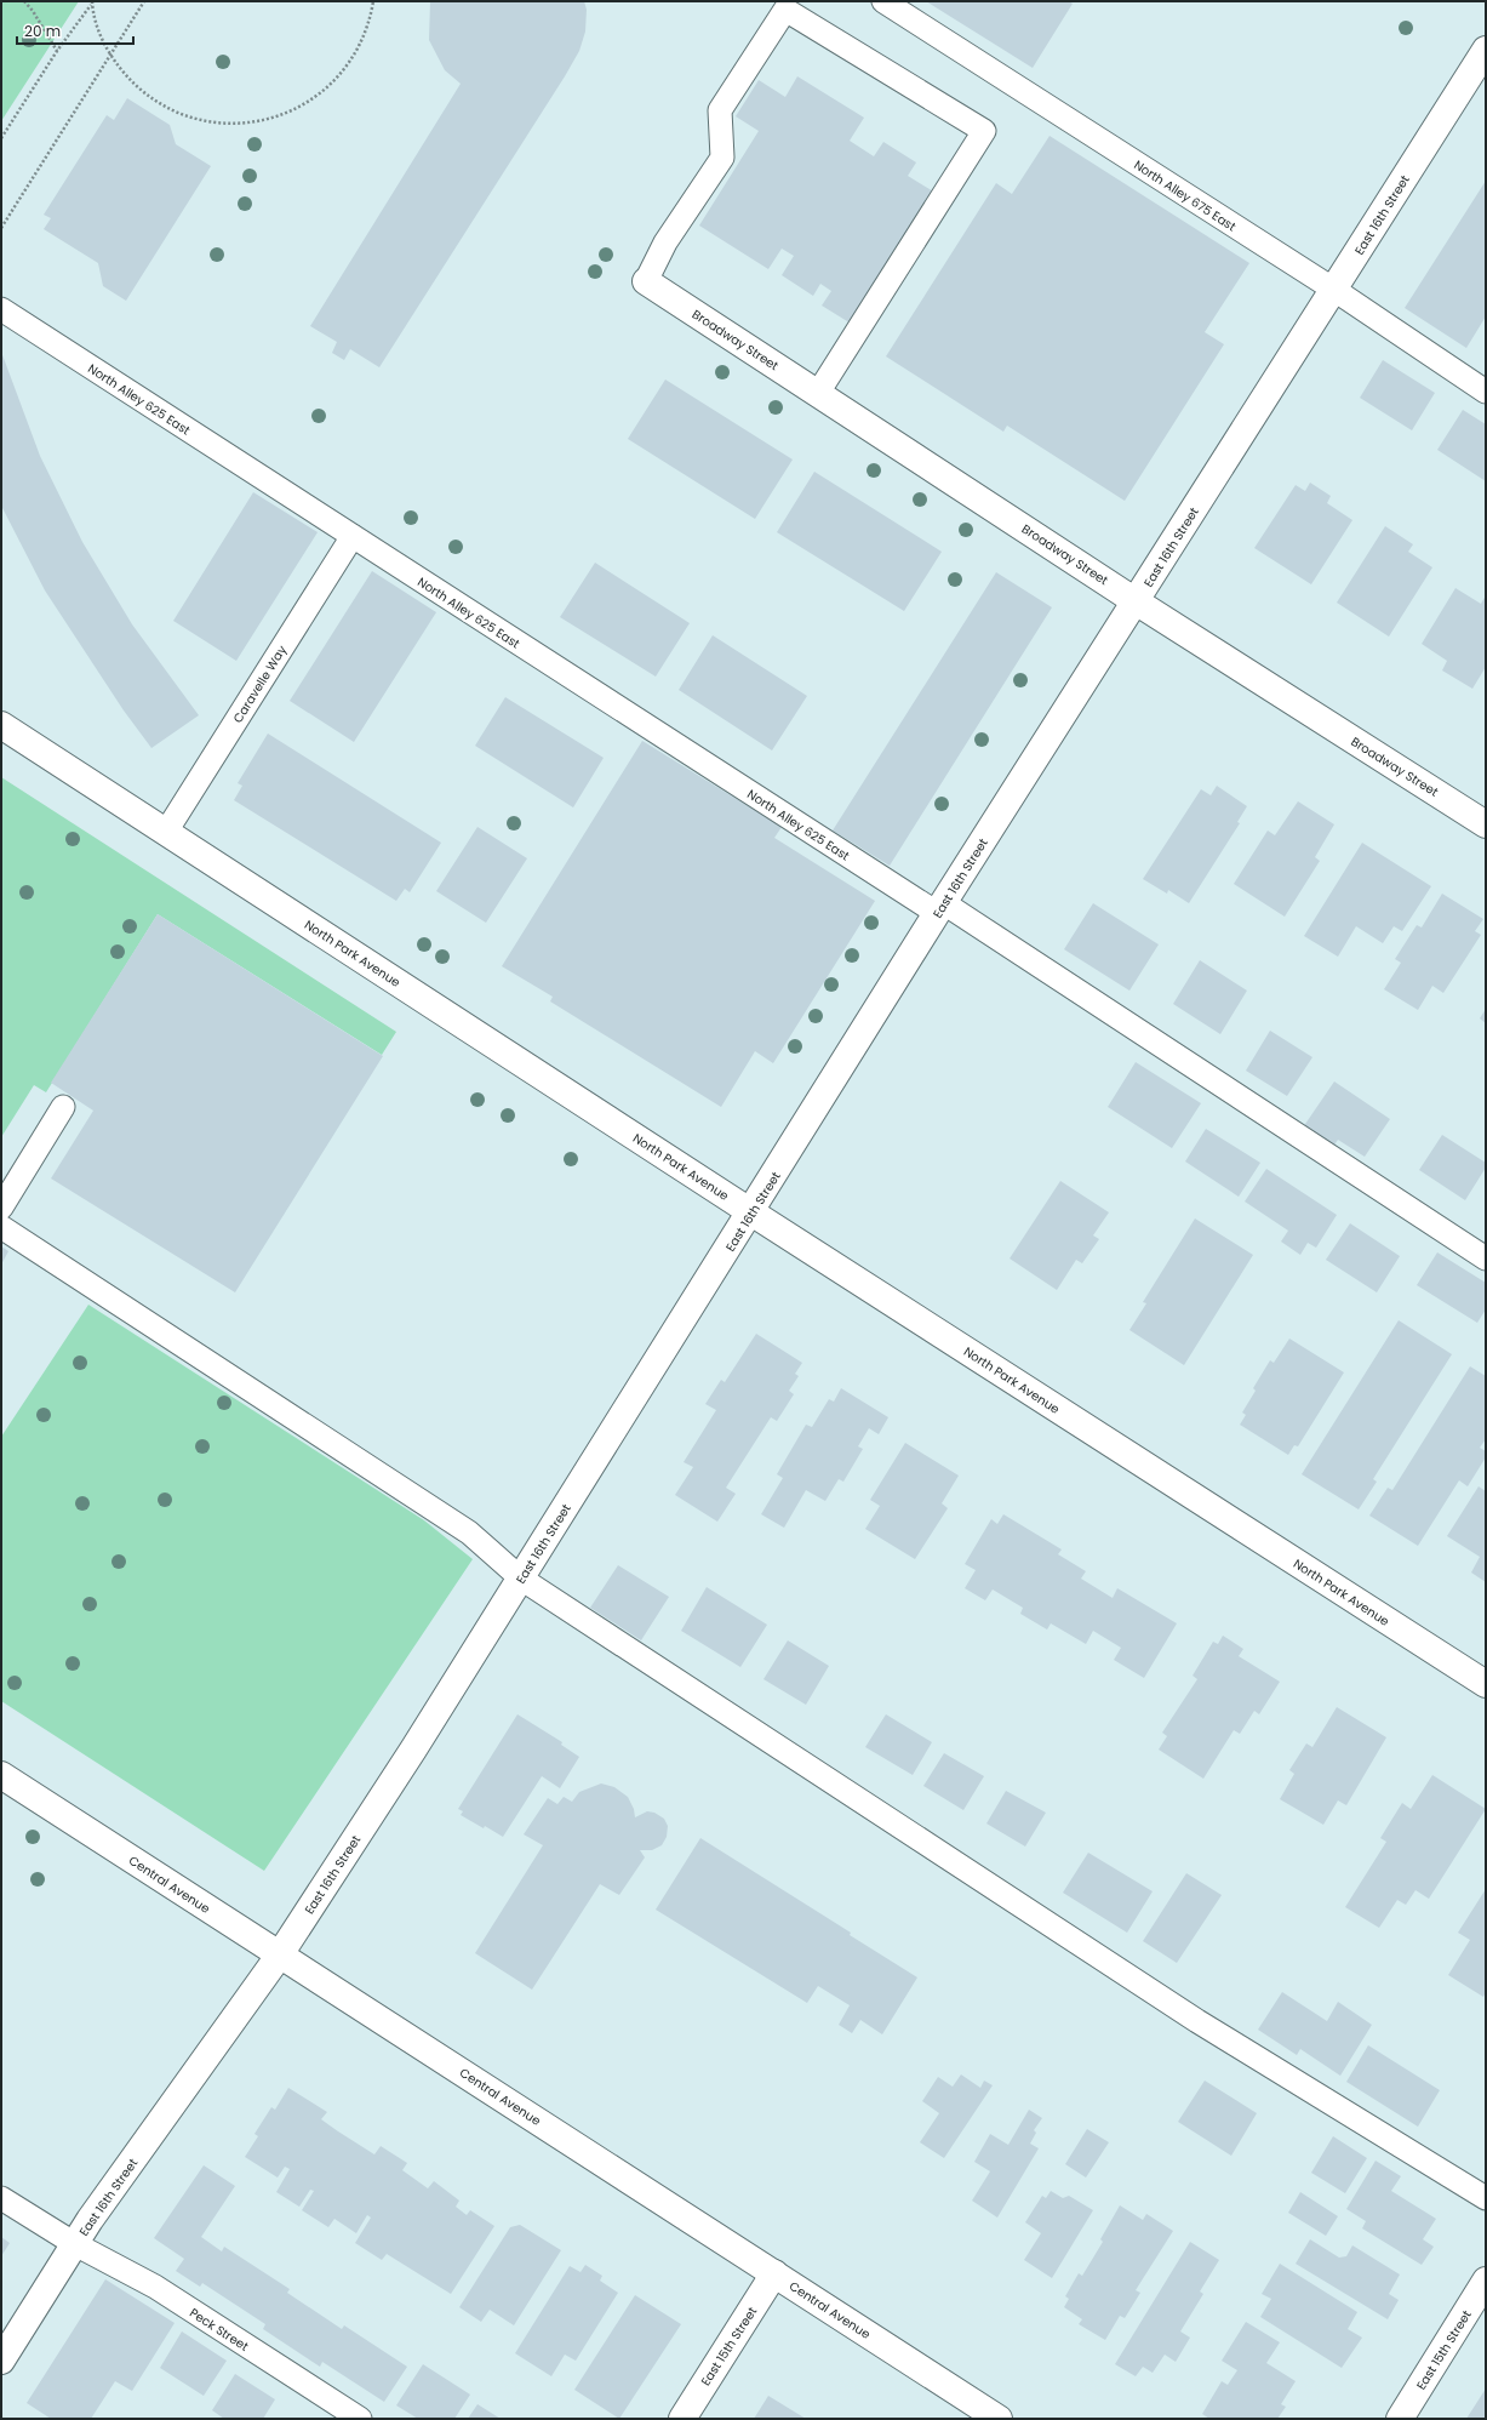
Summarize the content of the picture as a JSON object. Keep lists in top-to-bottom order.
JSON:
{
  "streets": {
    "main road": [
      "East 16th Street",
      "Broadway Street",
      "North Park Avenue",
      "Central Avenue",
      "East 15th Street"
    ],
    "lane": [
      "North Alley 675 East",
      "North Alley 625 East",
      "Caravelle Way",
      "Peck Street"
    ]
  },
  "crossings": [
    ["North Alley 675 East", "East 16th Street"],
    ["East 16th Street", "Broadway Street"],
    ["East 16th Street", "North Alley 625 East"],
    ["East 16th Street", "North Park Avenue"],
    ["East 16th Street", "Central Avenue"],
    ["East 16th Street", "Peck Street"],
    ["North Alley 625 East", "Caravelle Way"],
    ["Caravelle Way", "North Park Avenue"],
    ["Central Avenue", "East 15th Street"]
  ],
  "scale_bar": "20 m"
}
